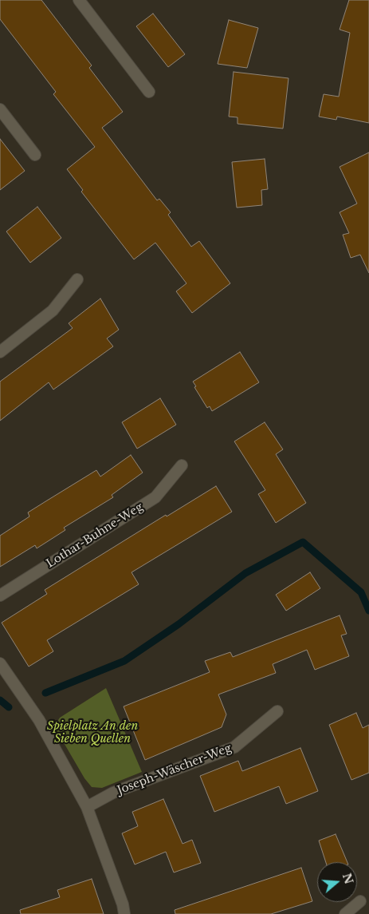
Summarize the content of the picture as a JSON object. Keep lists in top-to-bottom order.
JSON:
{
  "streets": {
    "street": ["Lothar-Buhne-Weg", "Joseph-Wäscher-Weg"]
  },
  "parks": ["Spielplatz An den Sieben Quellen"],
  "north": "right"
}
